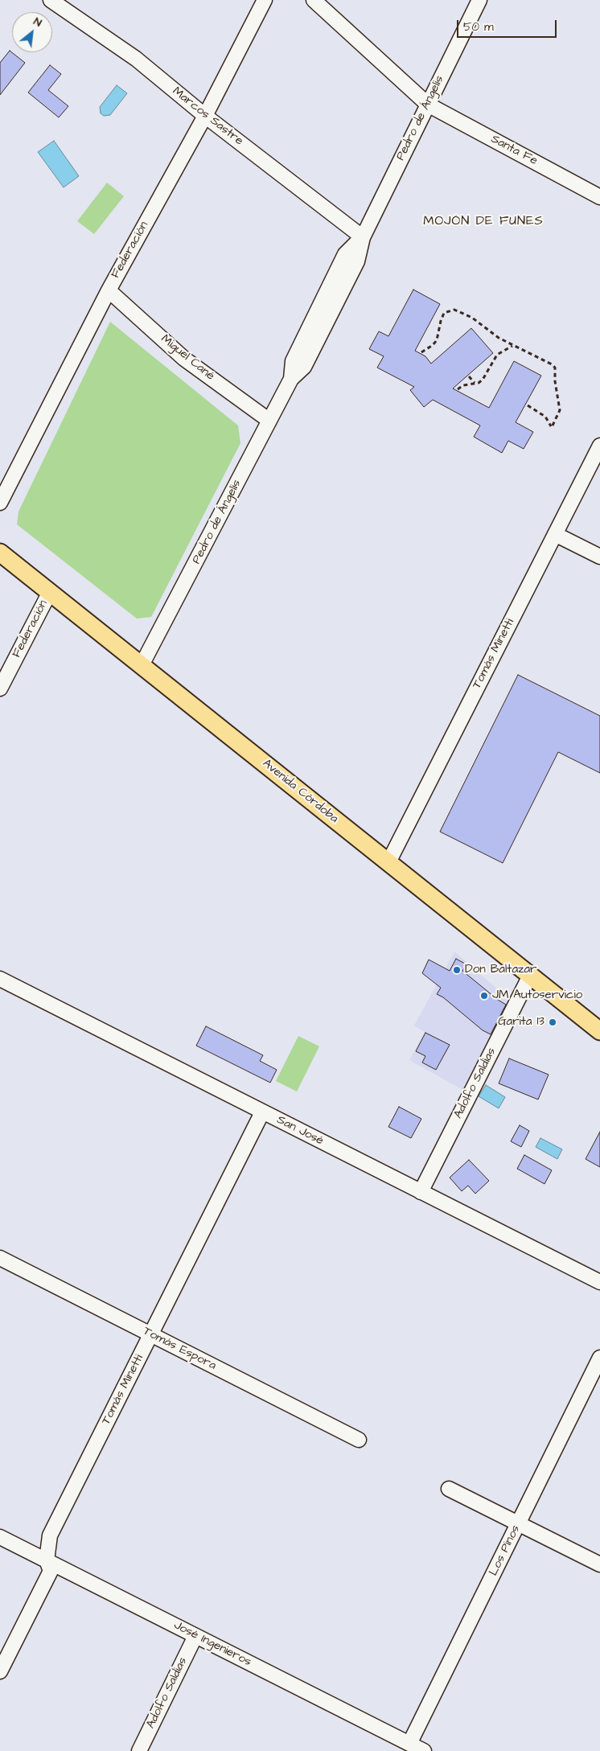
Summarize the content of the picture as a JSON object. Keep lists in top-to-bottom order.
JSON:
{
  "streets": {
    "main road": ["Avenida Córdoba"],
    "street": [
      "Marcos Sastre",
      "Pedro de Ángelis",
      "Santa Fe",
      "Federación",
      "Miguel Cané",
      "Tomás Minetti",
      "Adolfo Saldias",
      "San José",
      "Tomás Espora",
      "Los Pinos",
      "José Ingenieros"
    ]
  },
  "crossings": [
    ["Marcos Sastre", "Pedro de Ángelis"],
    ["Marcos Sastre", "Federación"],
    ["Pedro de Ángelis", "Santa Fe"],
    ["Pedro de Ángelis", "Miguel Cané"],
    ["Pedro de Ángelis", "Avenida Córdoba"],
    ["Federación", "Miguel Cané"],
    ["Federación", "Avenida Córdoba"],
    ["Tomás Minetti", "Avenida Córdoba"],
    ["Tomás Minetti", "San José"],
    ["Tomás Minetti", "Tomás Espora"],
    ["Tomás Minetti", "José Ingenieros"],
    ["Avenida Córdoba", "Adolfo Saldias"],
    ["Adolfo Saldias", "San José"],
    ["Adolfo Saldias", "José Ingenieros"],
    ["Los Pinos", "José Ingenieros"]
  ],
  "districts": ["MOJÓN DE FUNES"],
  "places": ["Don Baltazar", "JM Autoservicio", "Garita 13"],
  "scale_bar": "50 m",
  "north": "top right"
}
